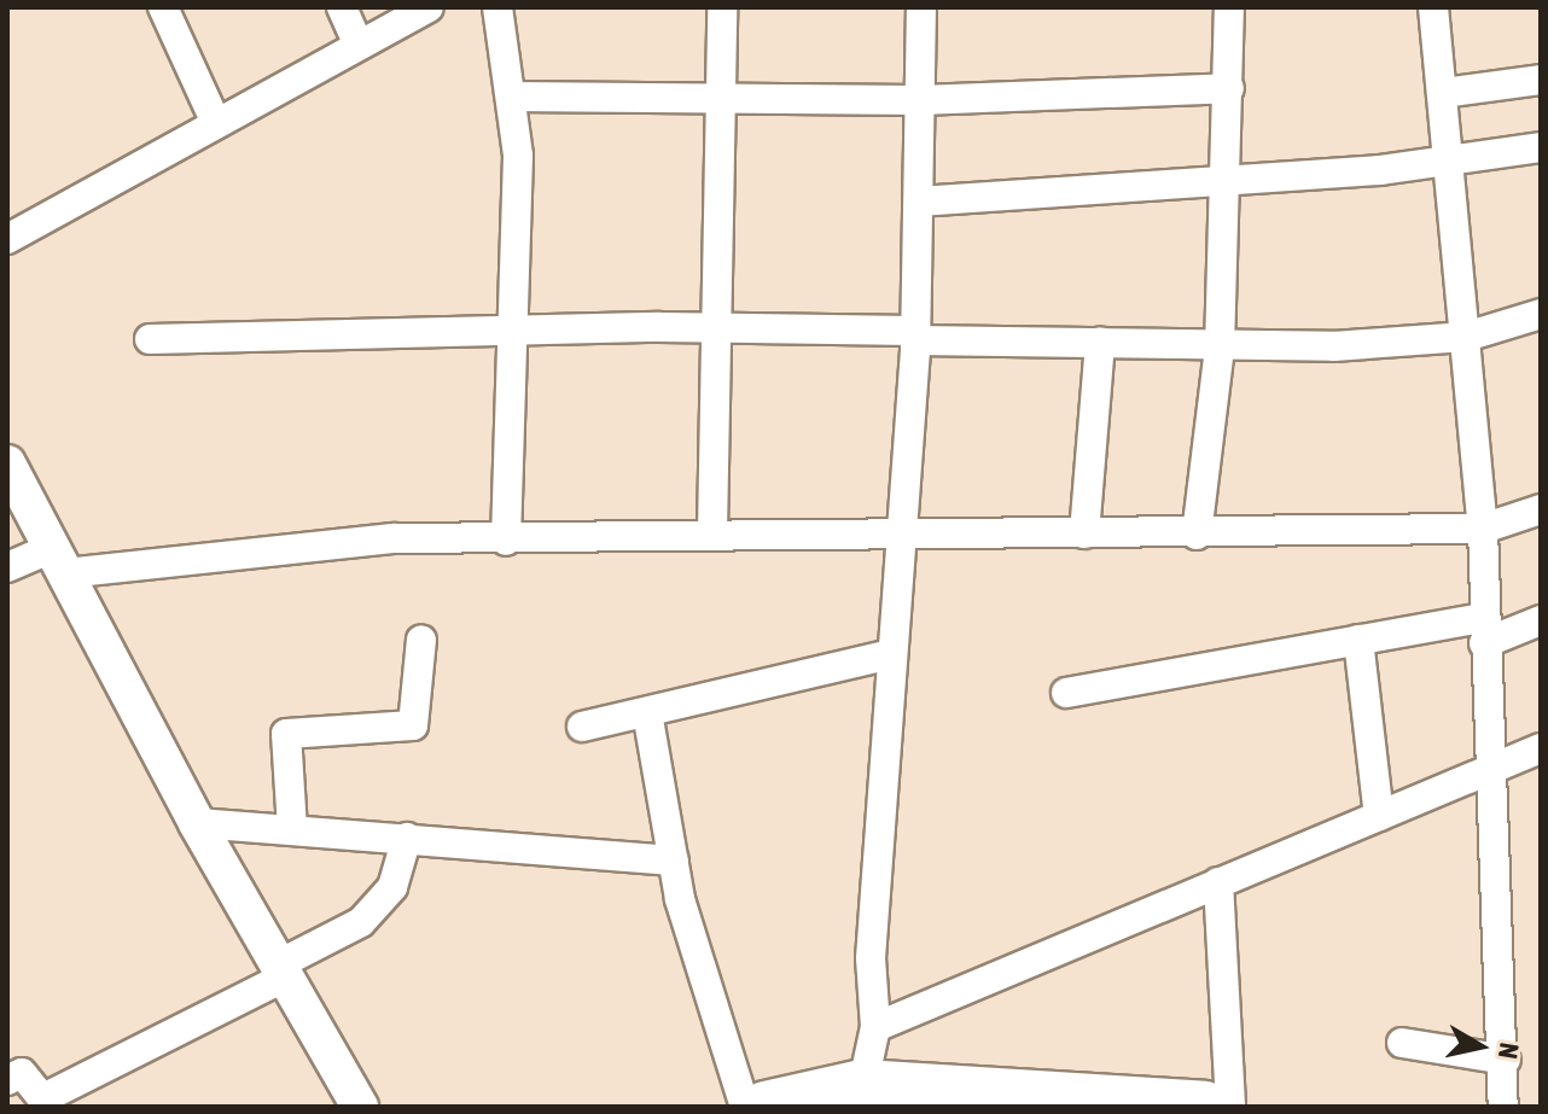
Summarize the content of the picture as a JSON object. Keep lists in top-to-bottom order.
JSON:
{
  "north": "right"
}
